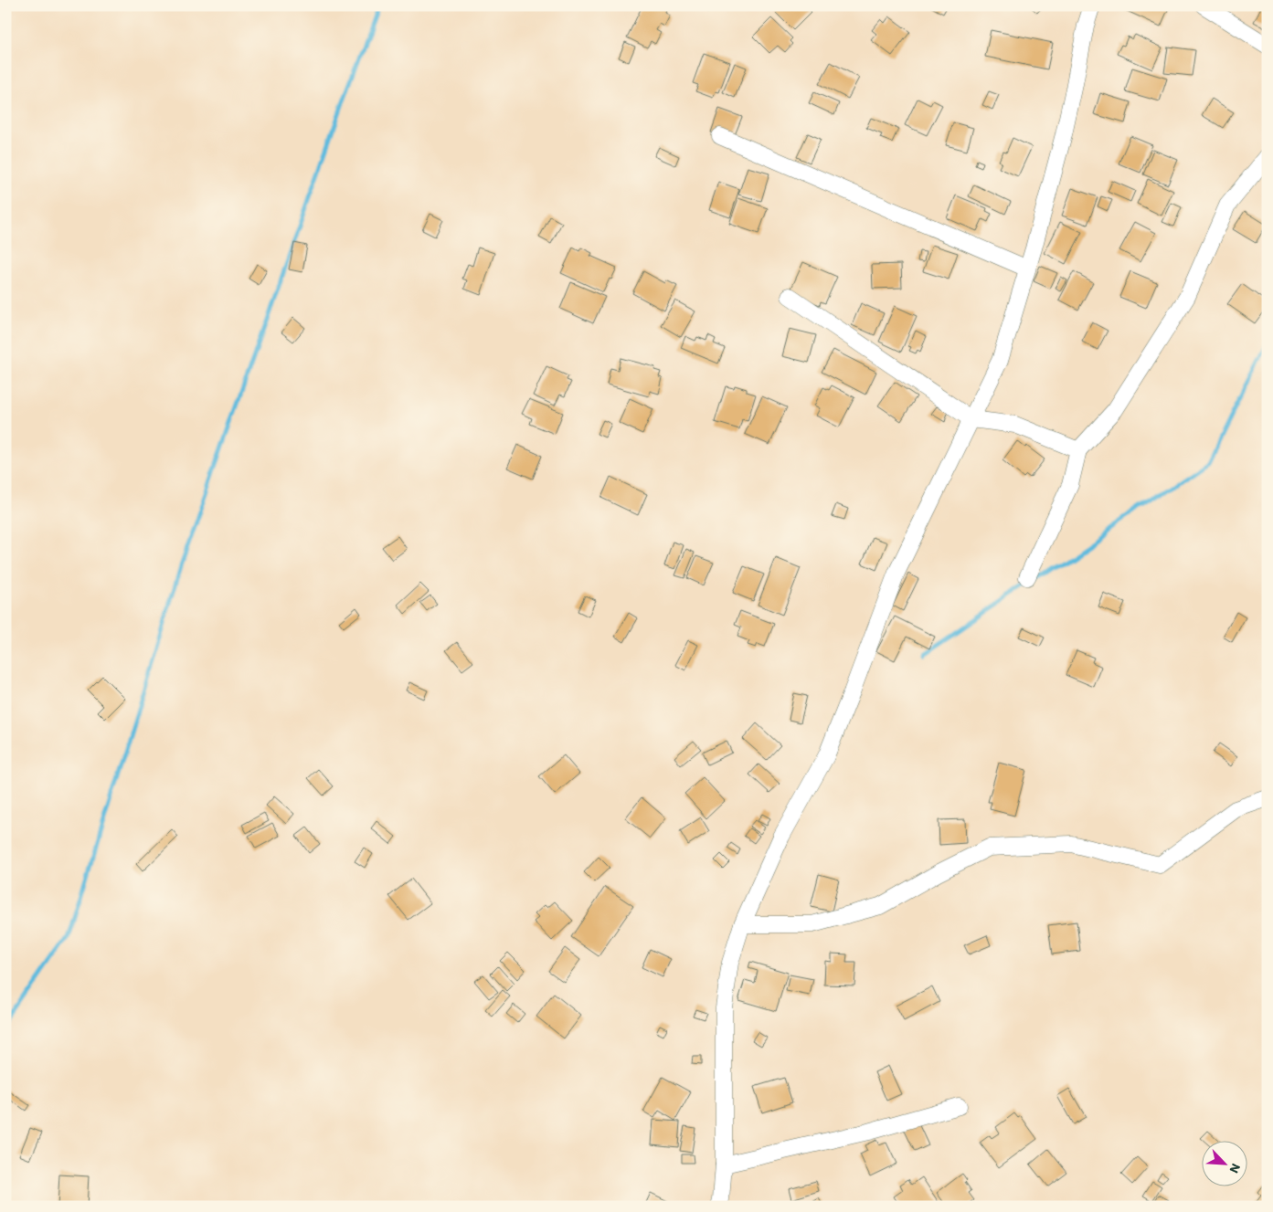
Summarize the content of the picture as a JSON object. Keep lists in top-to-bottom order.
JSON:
{
  "north": "bottom right"
}
